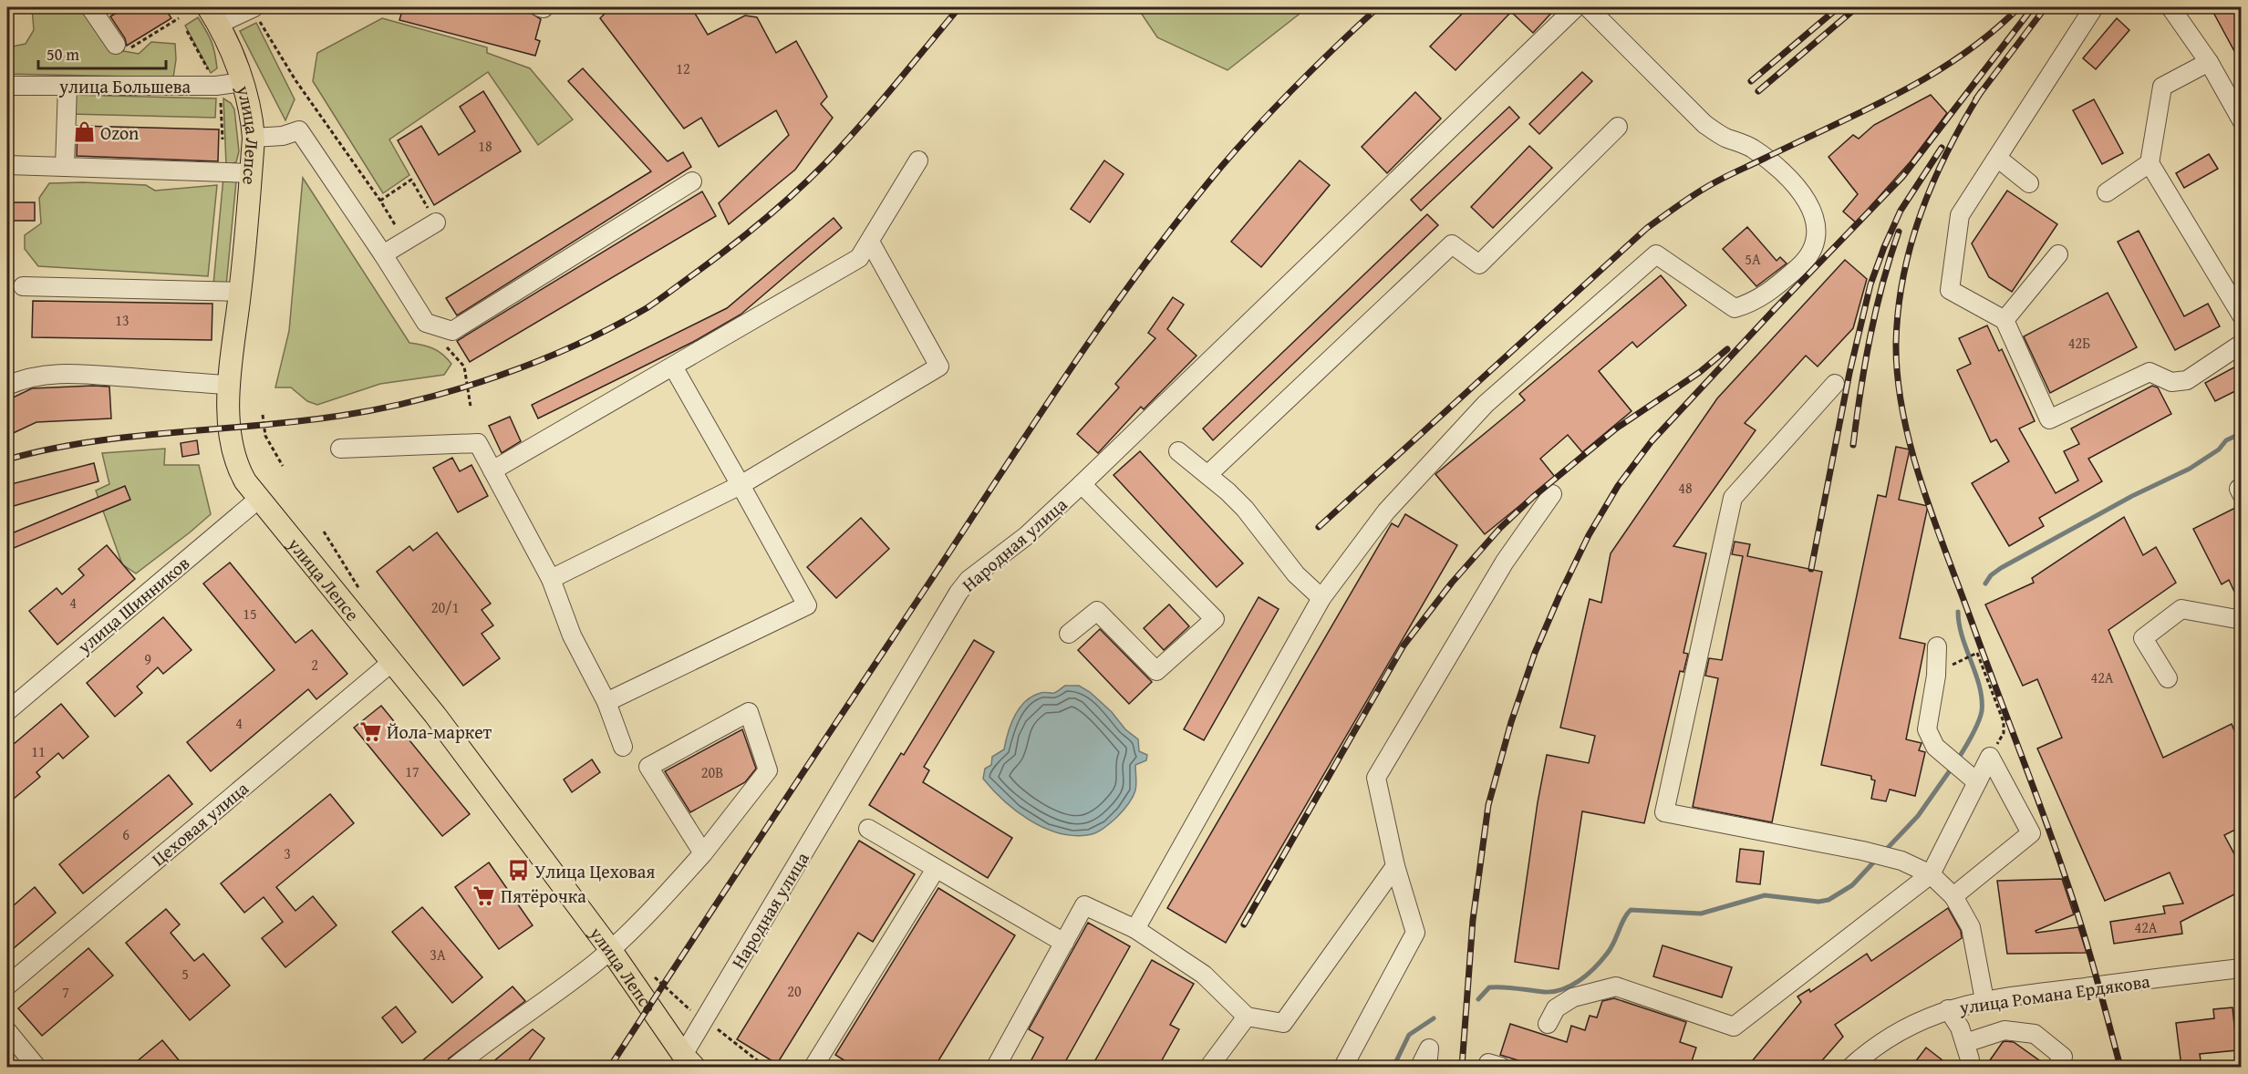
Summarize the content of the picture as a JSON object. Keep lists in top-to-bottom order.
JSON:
{
  "streets": {
    "main road": ["улица Лепсе"],
    "street": [
      "улица Большева",
      "Народная улица",
      "улица Шинников",
      "Цеховая улица",
      "улица Романа Ердякова"
    ]
  },
  "crossings": [
    ["улица Большева", "улица Лепсе"],
    ["улица Лепсе", "Народная улица"],
    ["улица Лепсе", "улица Шинников"],
    ["улица Лепсе", "Цеховая улица"]
  ],
  "places": {
    "shop": ["Ozon"],
    "supermarket": ["Йола-маркет", "Пятёрочка"],
    "bus stop": ["Улица Цеховая"]
  },
  "house_numbers": [
    "12",
    "18",
    "5А",
    "13",
    "42Б",
    "48",
    "4",
    "20/1",
    "15",
    "9",
    "2",
    "42А",
    "4",
    "11",
    "17",
    "20В",
    "6",
    "3",
    "42А",
    "3А",
    "5",
    "20",
    "7"
  ],
  "scale_bar": "50 m"
}
